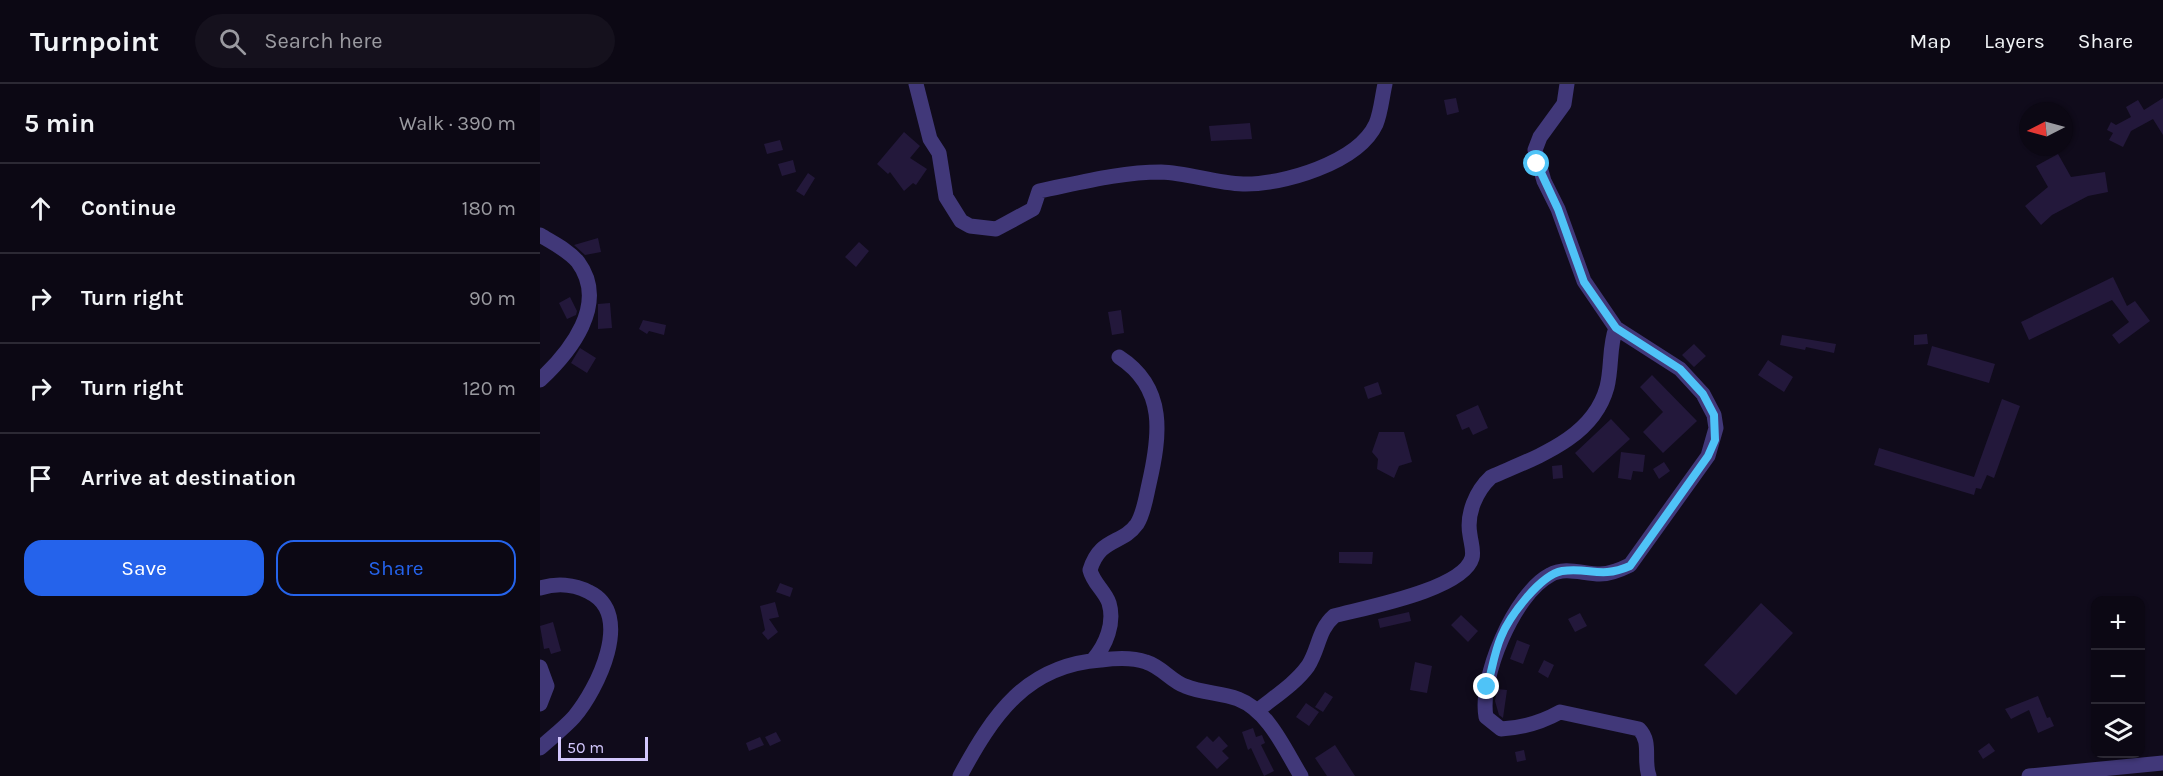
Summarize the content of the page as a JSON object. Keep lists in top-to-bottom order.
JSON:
{
  "scale_bar": "50 m",
  "north": "left",
  "page": {
    "header": "Turnpoint",
    "search": "Search here",
    "nav": ["Map", "Layers", "Share"],
    "heading": ["5 min", "Walk · 390 m"],
    "list": [
      ["Continue", "180 m"],
      ["Turn right", "90 m"],
      ["Turn right", "120 m"],
      "Arrive at destination"
    ],
    "buttons": ["Save", "Share"],
    "map_buttons": ["+", "−"],
    "scale": "50 m"
  }
}
